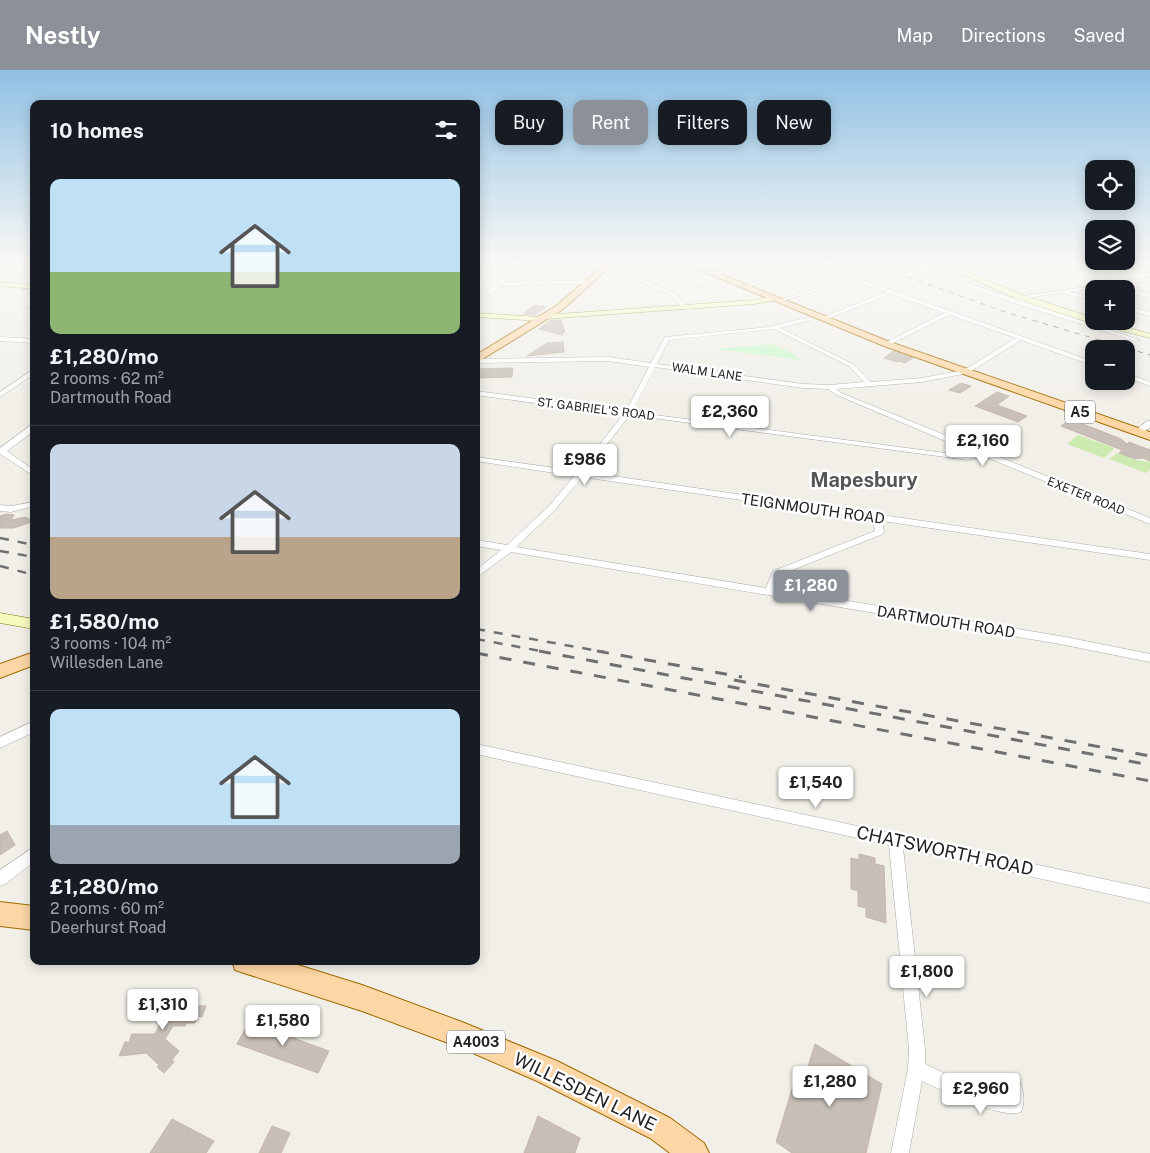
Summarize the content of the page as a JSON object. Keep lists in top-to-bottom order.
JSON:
{
  "streets": {
    "main road": ["A5", "A4003", "WILLESDEN LANE"],
    "street": [
      "WALM LANE",
      "ST. GABRIEL'S ROAD",
      "EXETER ROAD",
      "TEIGNMOUTH ROAD",
      "DARTMOUTH ROAD",
      "CHATSWORTH ROAD"
    ]
  },
  "crossings": [
    ["WALM LANE", "A5"],
    ["WALM LANE", "EXETER ROAD"],
    ["ST. GABRIEL'S ROAD", "EXETER ROAD"]
  ],
  "districts": ["Mapesbury"],
  "page": {
    "header": "Nestly",
    "nav": ["Map", "Directions", "Saved"],
    "chip": [
      "Buy",
      "Rent",
      "Filters",
      "New"
    ],
    "heading": "10 homes",
    "map_buttons": ["+", "−"],
    "list": [
      {
        "name": "£1,280/mo",
        "note": "2 rooms · 62 m² · Dartmouth Road"
      },
      {
        "name": "£1,580/mo",
        "note": "3 rooms · 104 m² · Willesden Lane"
      },
      {
        "name": "£1,280/mo",
        "note": "2 rooms · 60 m² · Deerhurst Road"
      }
    ],
    "price": [
      "£2,360",
      "£2,160",
      "£986",
      "£1,280",
      "£1,540",
      "£1,800",
      "£1,310",
      "£1,580",
      "£1,280",
      "£2,960"
    ]
  }
}
